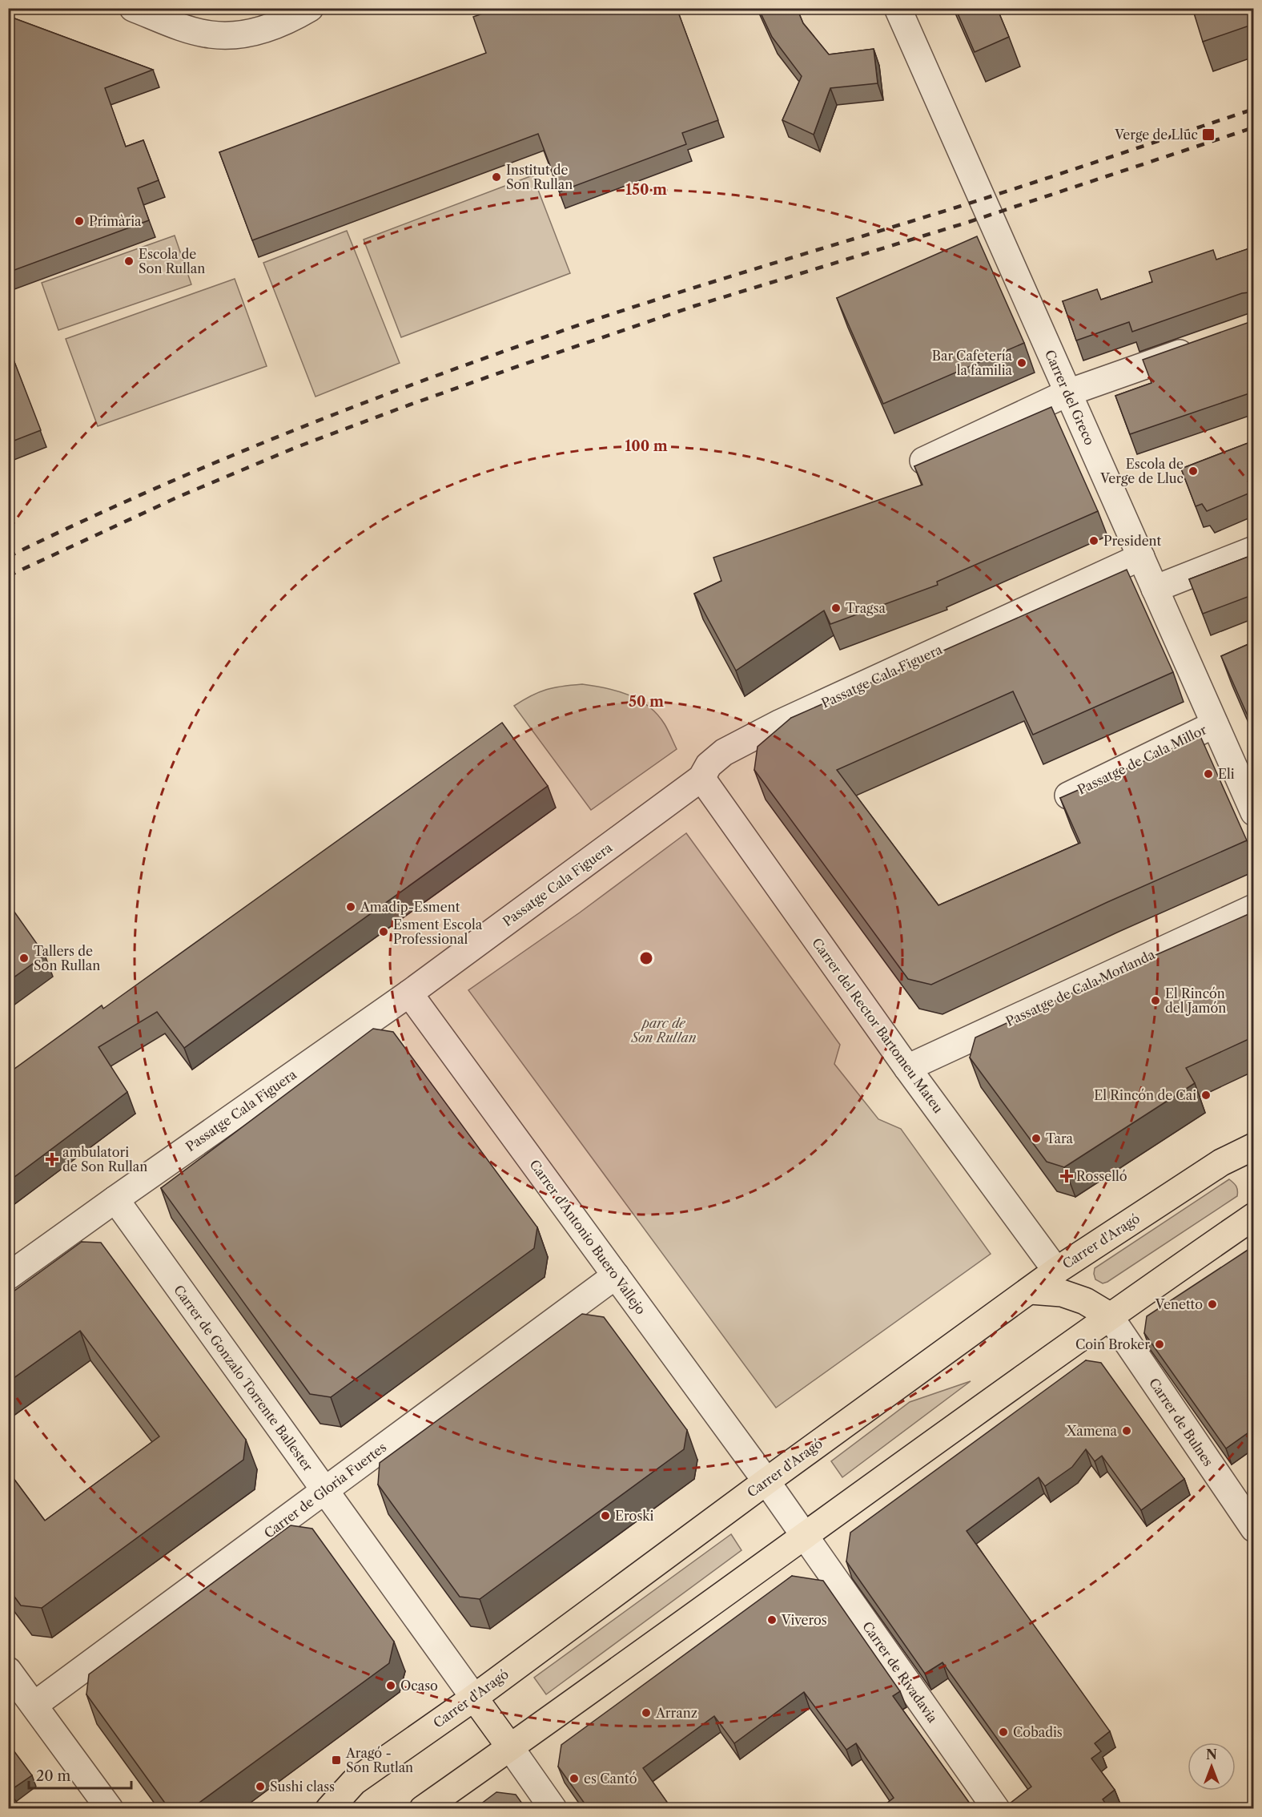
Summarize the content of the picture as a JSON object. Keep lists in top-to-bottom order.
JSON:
{
  "streets": {
    "main road": ["Carrer d'Aragó"],
    "street": [
      "Carrer del Greco",
      "Passatge Cala Figuera",
      "Passatge de Cala Millor",
      "Passatge de Cala Morlanda",
      "Carrer del Rector Bartomeu Mateu",
      "Carrer d'Antonio Buero Vallejo",
      "Carrer de Gonzalo Torrente Ballester",
      "Carrer de Bulnes",
      "Carrer de Gloria Fuertes",
      "Carrer de Rivadavia"
    ]
  },
  "crossings": [
    ["Carrer del Greco", "Passatge Cala Figuera"],
    ["Carrer del Greco", "Passatge de Cala Millor"],
    ["Passatge Cala Figuera", "Carrer del Rector Bartomeu Mateu"],
    ["Passatge Cala Figuera", "Carrer d'Antonio Buero Vallejo"],
    ["Passatge Cala Figuera", "Carrer de Gonzalo Torrente Ballester"],
    ["Passatge de Cala Morlanda", "Carrer del Rector Bartomeu Mateu"],
    ["Carrer del Rector Bartomeu Mateu", "Carrer d'Aragó"],
    ["Carrer d'Antonio Buero Vallejo", "Carrer d'Aragó"],
    ["Carrer d'Antonio Buero Vallejo", "Carrer de Gloria Fuertes"],
    ["Carrer d'Antonio Buero Vallejo", "Carrer de Rivadavia"],
    ["Carrer d'Aragó", "Carrer de Gonzalo Torrente Ballester"],
    ["Carrer de Gonzalo Torrente Ballester", "Carrer de Gloria Fuertes"]
  ],
  "parks": ["parc de Son Rullan"],
  "places": {
    "transit": ["Verge de Lluc", "Aragó - Son Rutlan"],
    "other": [
      "Institut de Son Rullan",
      "Primària",
      "Escola de Son Rullan",
      "Bar Cafetería la familia",
      "Escola de Verge de Lluc",
      "President",
      "Tragsa",
      "Eli",
      "Amadip-Esment",
      "Esment Escola Professional",
      "Tallers de Son Rullan",
      "El Rincón del Jamón",
      "El Rincón de Cai",
      "Tara",
      "Venetto",
      "Coin Broker",
      "Xamena",
      "Eroski",
      "Viveros",
      "Ocaso",
      "Arranz",
      "Cobadis",
      "es Cantó",
      "Sushi class"
    ],
    "health": ["ambulatori de Son Rullan", "Rosselló"]
  },
  "scale_bar": "20 m",
  "north": "top",
  "rings": ["150 m", "100 m", "50 m"]
}
